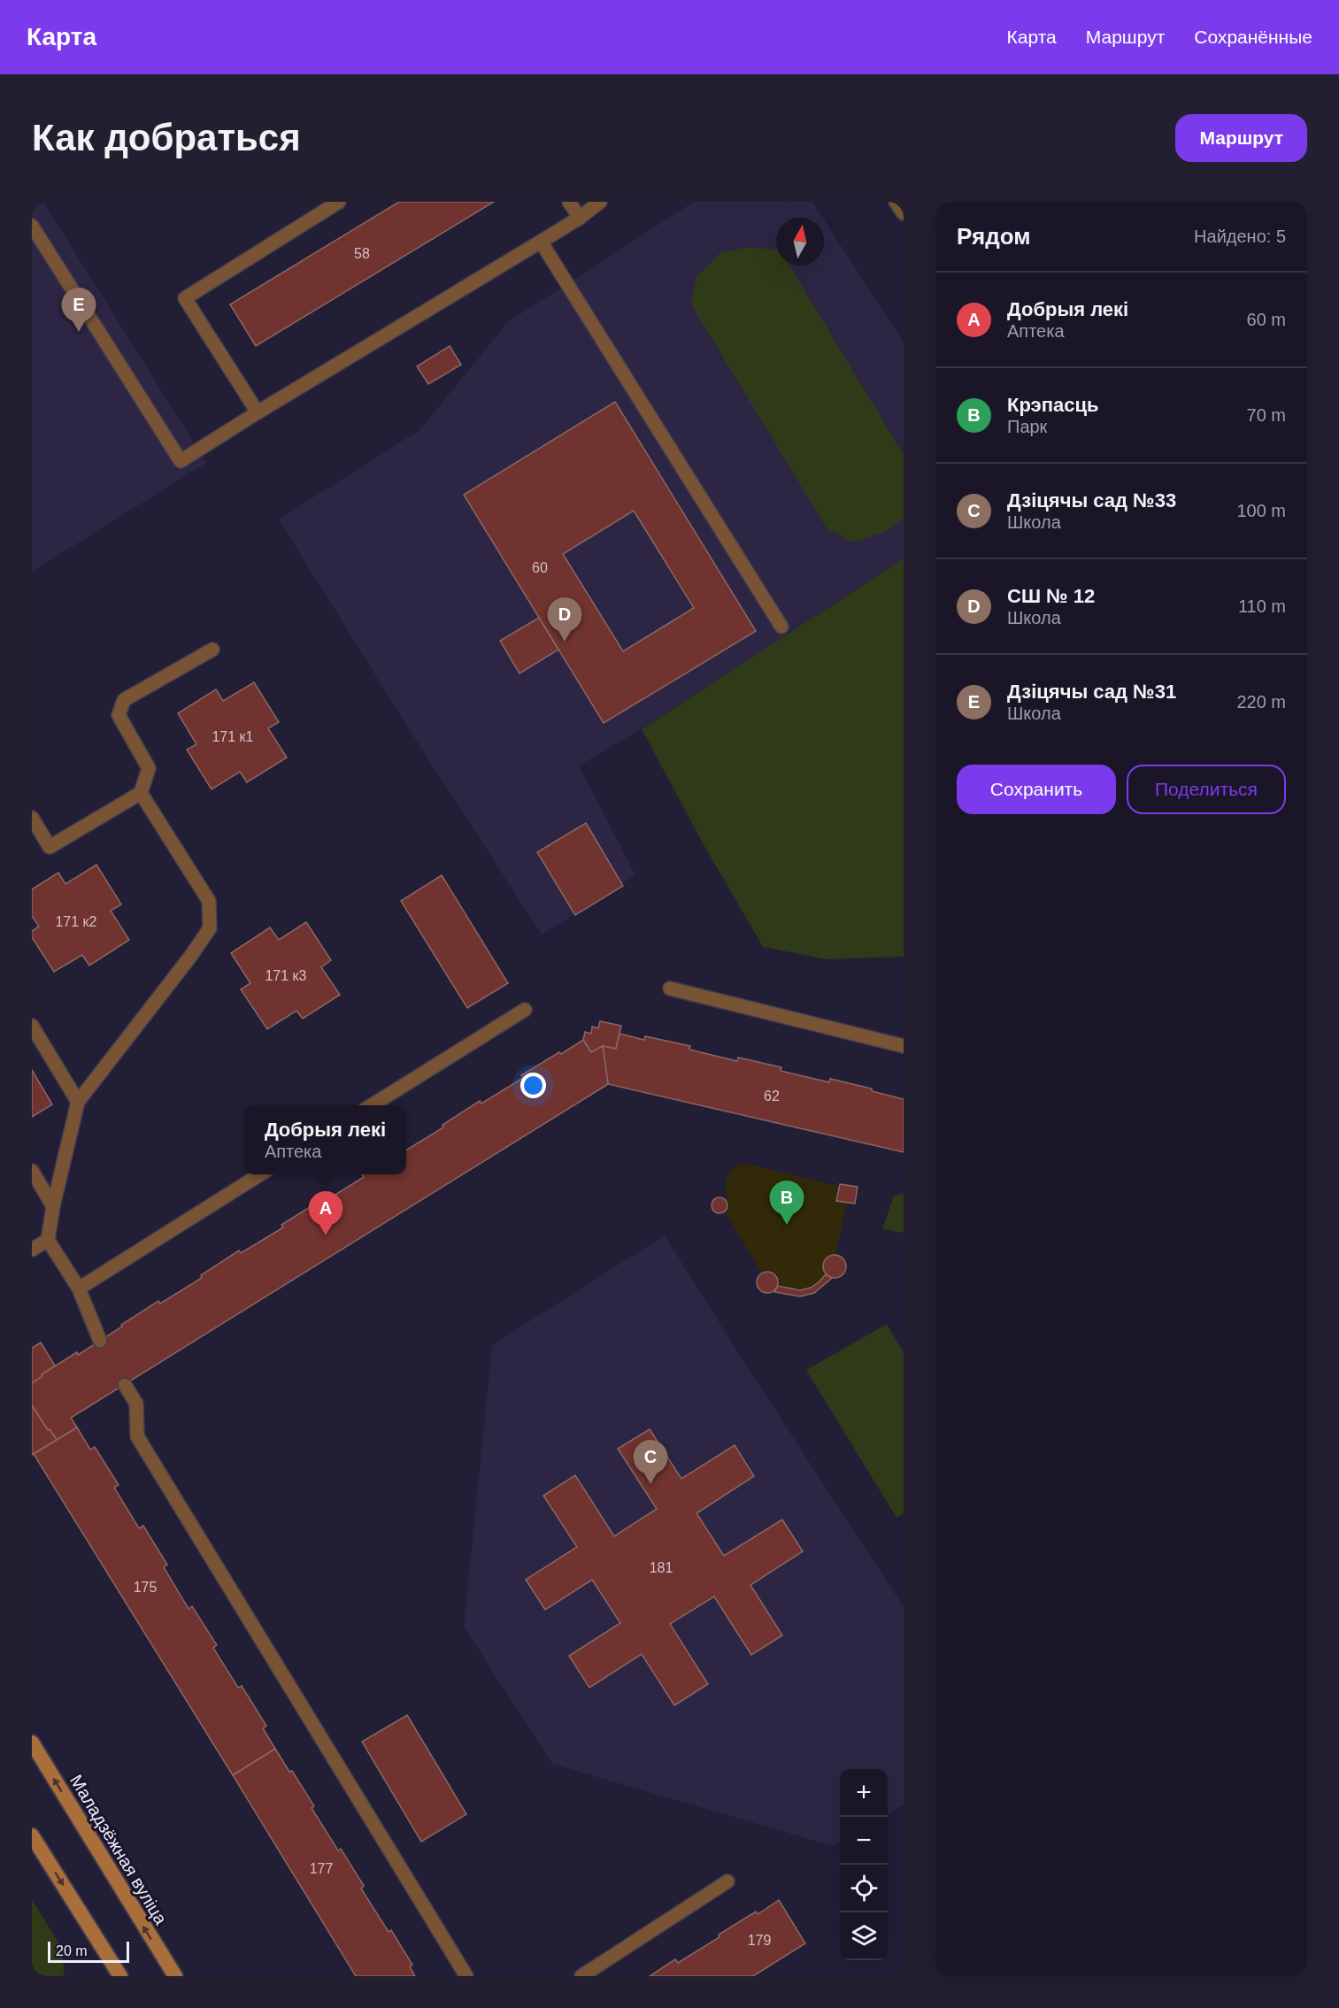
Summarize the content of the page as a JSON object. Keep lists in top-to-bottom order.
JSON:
{
  "streets": {
    "main road": ["Маладзёжная вуліца"]
  },
  "house_numbers": [
    "58",
    "60",
    "171 к1",
    "171 к2",
    "171 к3",
    "62",
    "181",
    "175",
    "177",
    "179"
  ],
  "scale_bar": "20 m",
  "north": "top",
  "page": {
    "header": "Карта",
    "nav": ["Карта", "Маршрут", "Сохранённые"],
    "buttons": [
      "Маршрут",
      ["Сохранить", "Поделиться"]
    ],
    "title": "Как добраться",
    "heading": ["Рядом", "Найдено: 5"],
    "list": [
      {
        "mark": "A",
        "name": "Добрыя лекі",
        "note": "Аптека",
        "value": "60 m"
      },
      {
        "mark": "B",
        "name": "Крэпасць",
        "note": "Парк",
        "value": "70 m"
      },
      {
        "mark": "C",
        "name": "Дзіцячы сад №33",
        "note": "Школа",
        "value": "100 m"
      },
      {
        "mark": "D",
        "name": "СШ № 12",
        "note": "Школа",
        "value": "110 m"
      },
      {
        "mark": "E",
        "name": "Дзіцячы сад №31",
        "note": "Школа",
        "value": "220 m"
      }
    ],
    "pins": [
      "E",
      "D",
      "B",
      "A",
      "C"
    ],
    "popup": ["Добрыя лекі", "Аптека"],
    "map_buttons": ["+", "−"],
    "scale": "20 m"
  }
}
